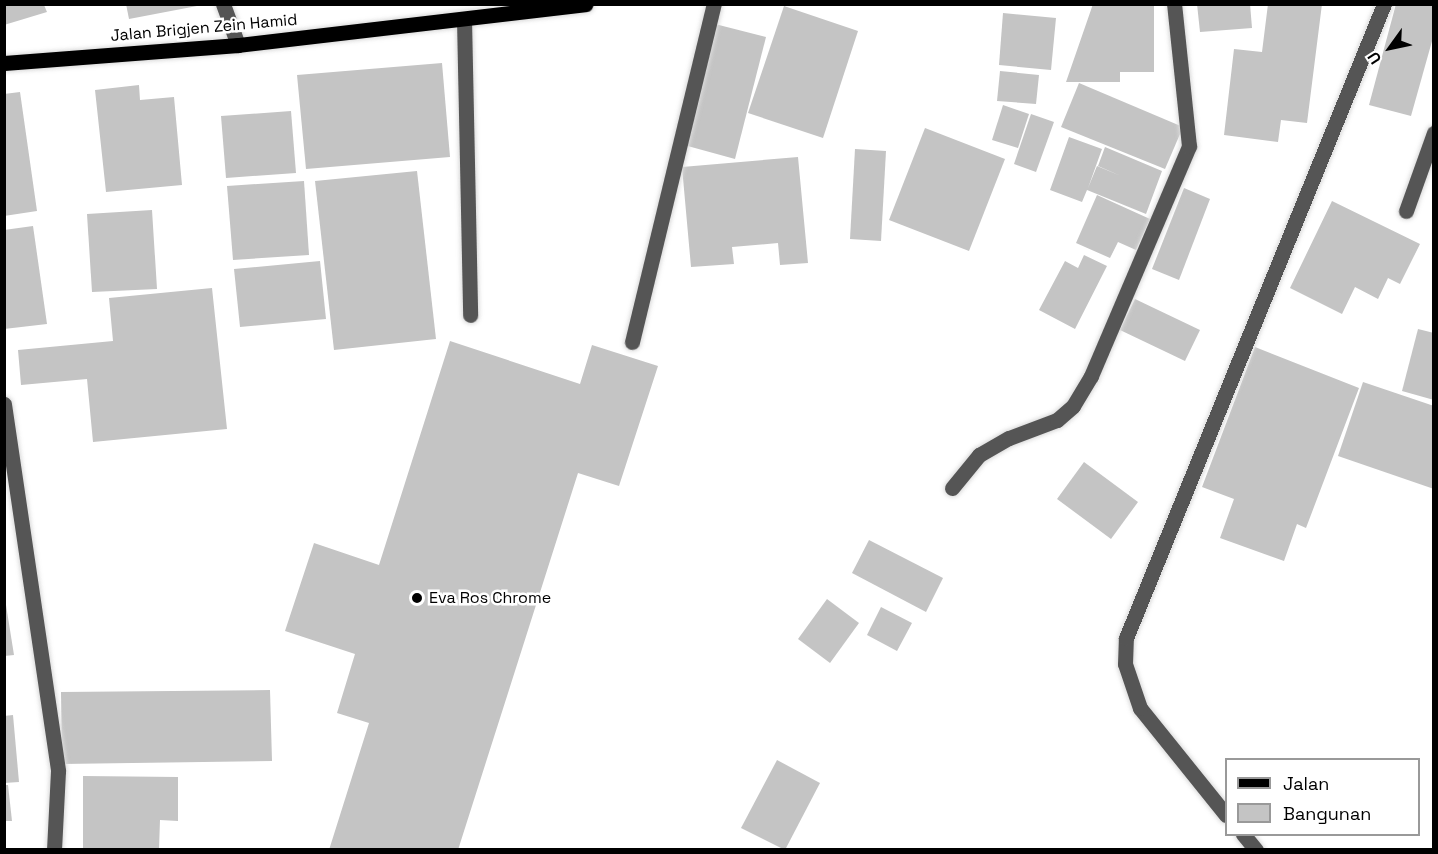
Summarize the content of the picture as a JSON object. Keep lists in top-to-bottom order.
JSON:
{
  "streets": {
    "main road": ["Jalan Brigjen Zein Hamid"]
  },
  "places": ["Eva Ros Chrome"],
  "legend": ["Jalan", "Bangunan"],
  "north": "bottom left"
}
